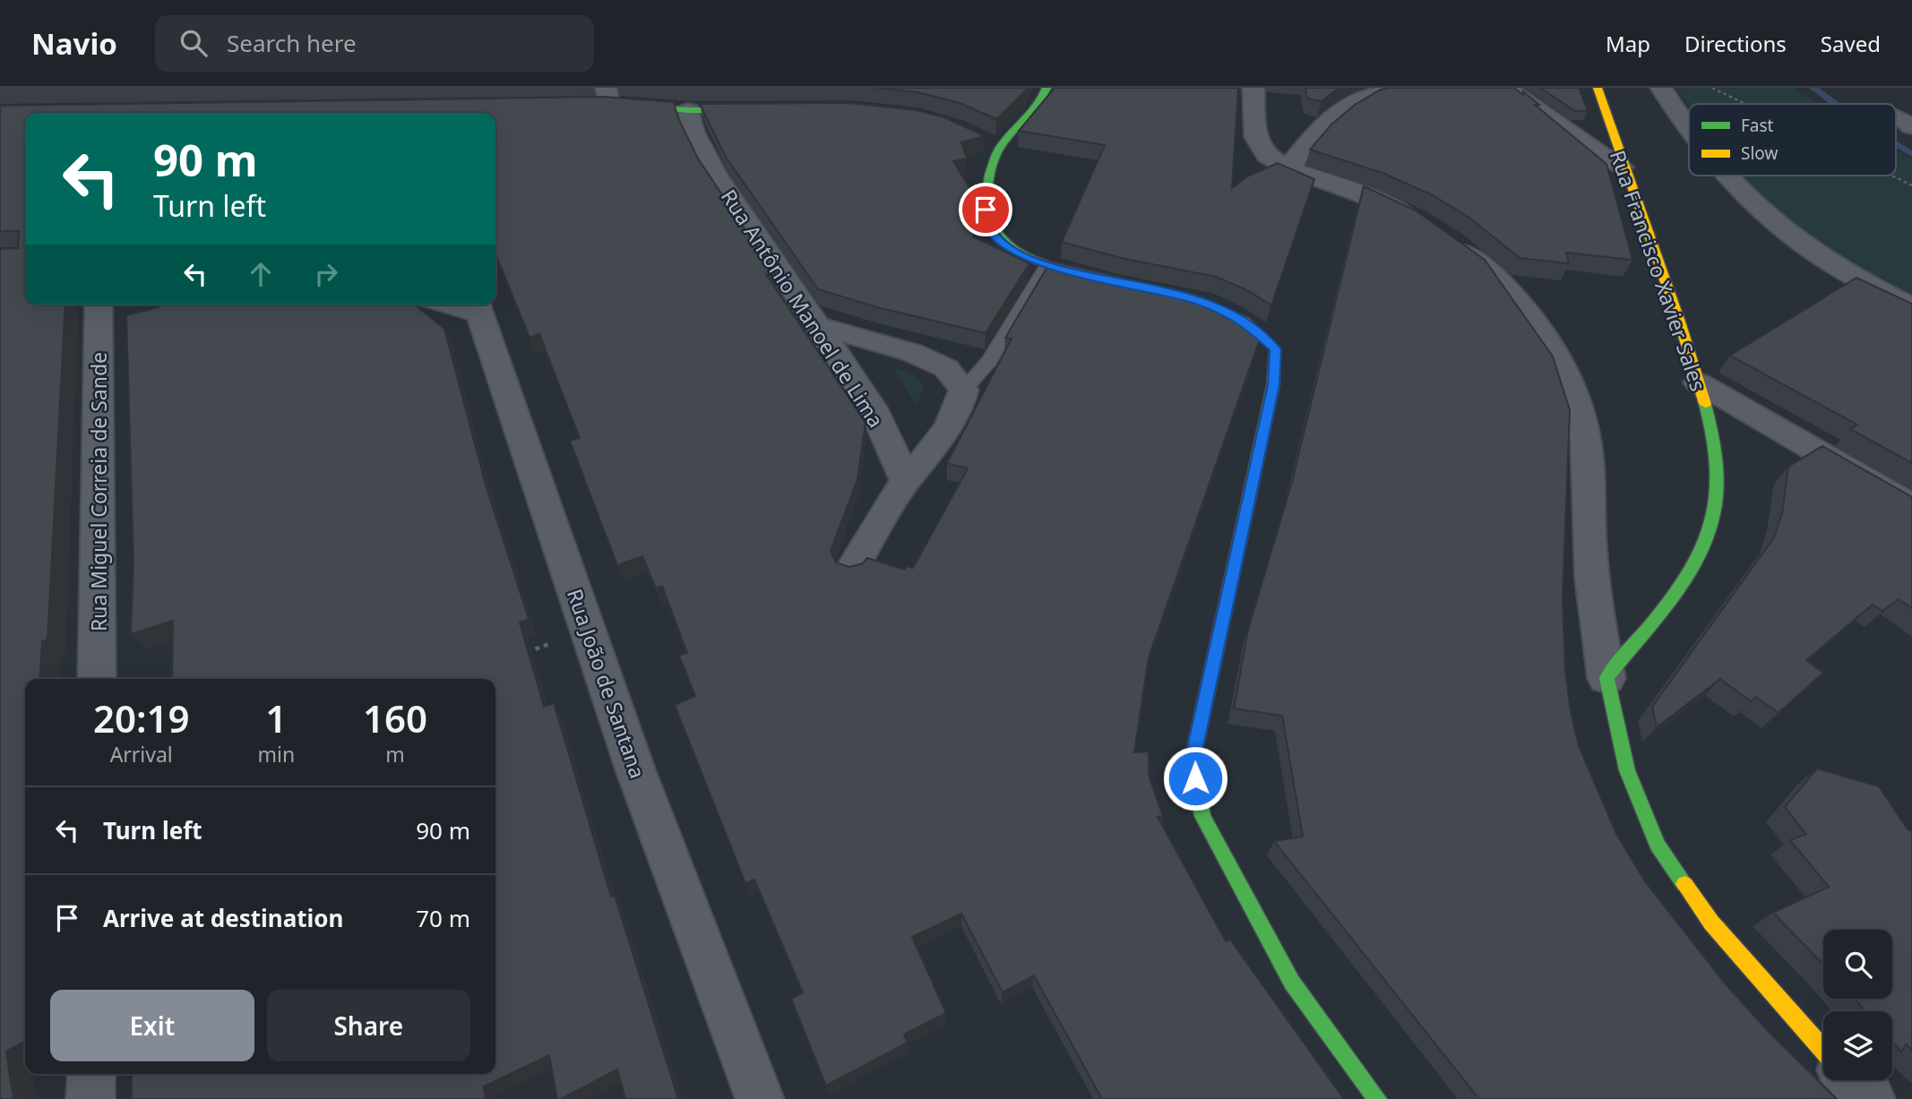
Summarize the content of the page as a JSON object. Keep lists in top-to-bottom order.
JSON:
{
  "streets": {
    "street": [
      "Rua Francisco Xavier Sales",
      "Rua Antônio Manoel de Lima",
      "Rua Miguel Correia de Sande",
      "Rua João de Santana"
    ]
  },
  "legend": ["Fast", "Slow"],
  "page": {
    "header": "Navio",
    "search": "Search here",
    "nav": ["Map", "Directions", "Saved"],
    "turn": ["90 m", "Turn left"],
    "eta": [
      "20:19",
      "Arrival",
      "1",
      "min",
      "160",
      "m"
    ],
    "list": [
      {
        "name": "Turn left",
        "value": "90 m"
      },
      {
        "name": "Arrive at destination",
        "value": "70 m"
      }
    ],
    "buttons": ["Exit", "Share"]
  }
}
